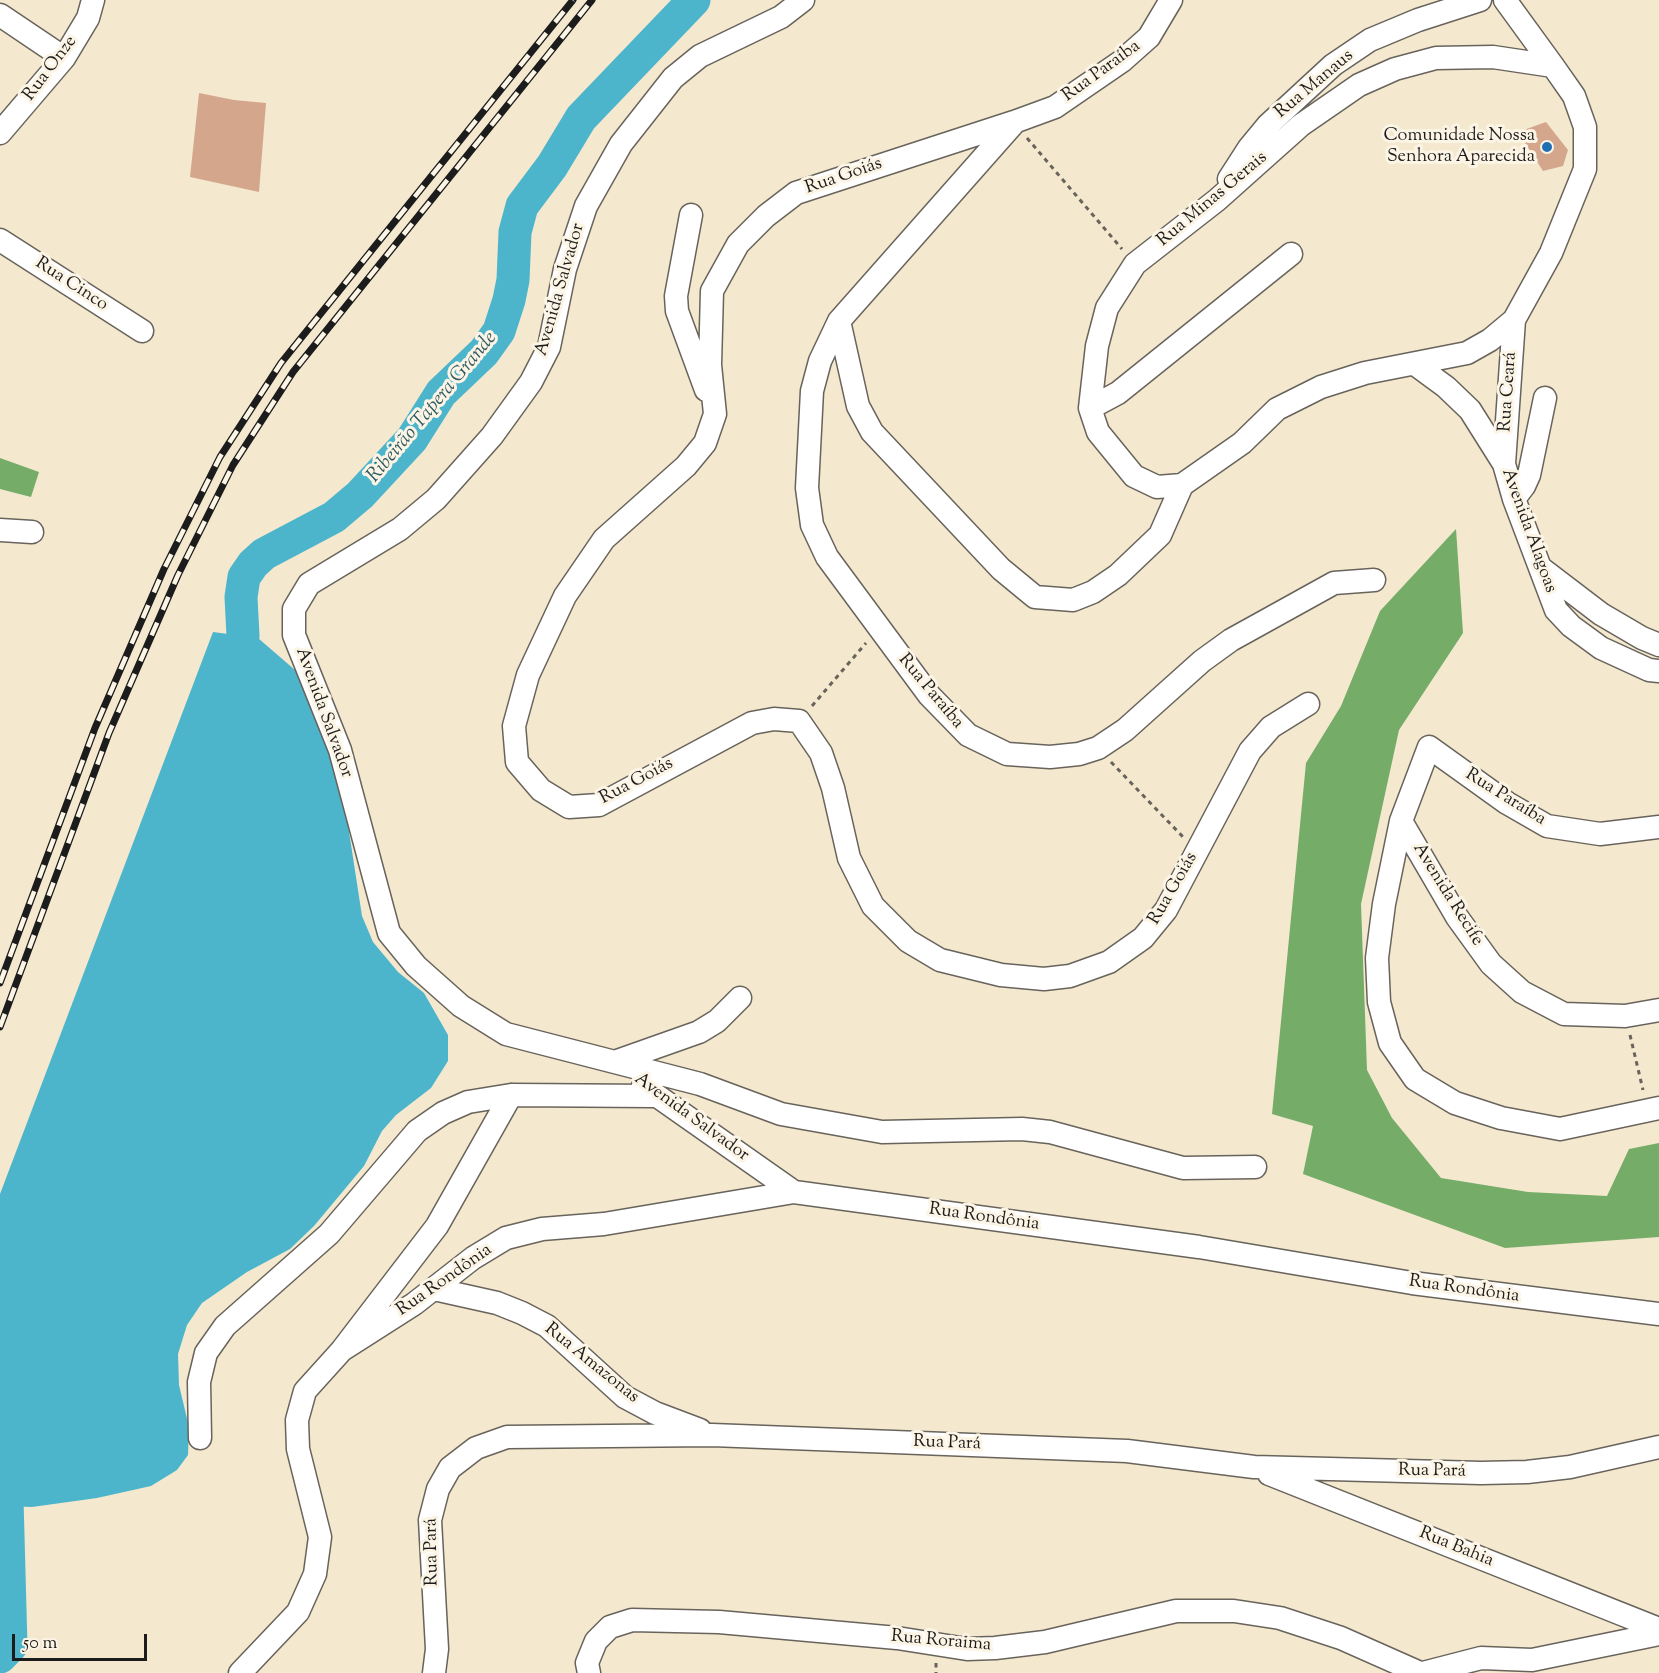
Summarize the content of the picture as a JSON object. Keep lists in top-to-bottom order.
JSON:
{
  "streets": {
    "street": [
      "Rua Onze",
      "Rua Paraíba",
      "Rua Manaus",
      "Rua Goiás",
      "Rua Minas Gerais",
      "Rua Cinco",
      "Avenida Salvador",
      "Rua Ceará",
      "Avenida Alagoas",
      "Avenida Recife",
      "Rua Rondônia",
      "Rua Amazonas",
      "Rua Pará",
      "Rua Bahia",
      "Rua Roraima"
    ]
  },
  "crossings": [
    ["Rua Paraíba", "Rua Goiás"],
    ["Rua Paraíba", "Avenida Recife"],
    ["Rua Manaus", "Rua Minas Gerais"],
    ["Avenida Salvador", "Rua Rondônia"],
    ["Rua Ceará", "Avenida Alagoas"],
    ["Rua Rondônia", "Rua Amazonas"],
    ["Rua Amazonas", "Rua Pará"],
    ["Rua Pará", "Rua Bahia"]
  ],
  "water": ["Ribeirão Tapera Grande"],
  "places": ["Comunidade Nossa Senhora Aparecida"],
  "scale_bar": "50 m"
}
